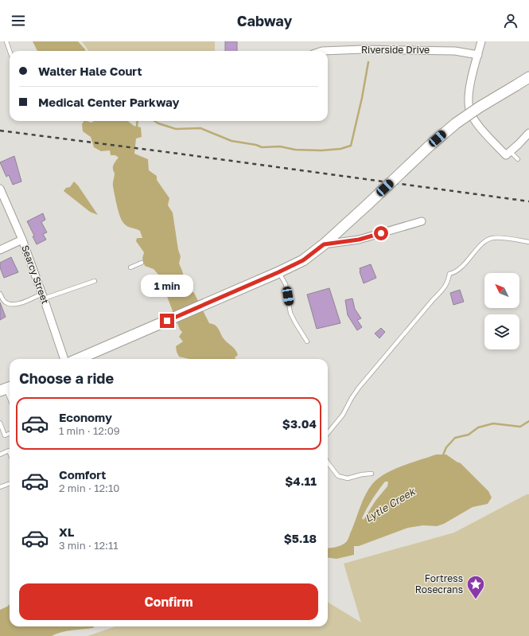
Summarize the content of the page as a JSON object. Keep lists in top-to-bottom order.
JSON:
{
  "streets": {
    "street": ["Riverside Drive", "Searcy Street"]
  },
  "water": ["Lytle Creek"],
  "places": {
    "place": ["Fortress Rosecrans"]
  },
  "north": "top left",
  "page": {
    "header": "Cabway",
    "banner": ["Walter Hale Court", "Medical Center Parkway"],
    "bubble": "1 min",
    "heading": "Choose a ride",
    "list": [
      {
        "name": "Economy",
        "note": "1 min · 12:09",
        "value": "$3.04"
      },
      {
        "name": "Comfort",
        "note": "2 min · 12:10",
        "value": "$4.11"
      },
      {
        "name": "XL",
        "note": "3 min · 12:11",
        "value": "$5.18"
      }
    ],
    "buttons": "Confirm"
  }
}
